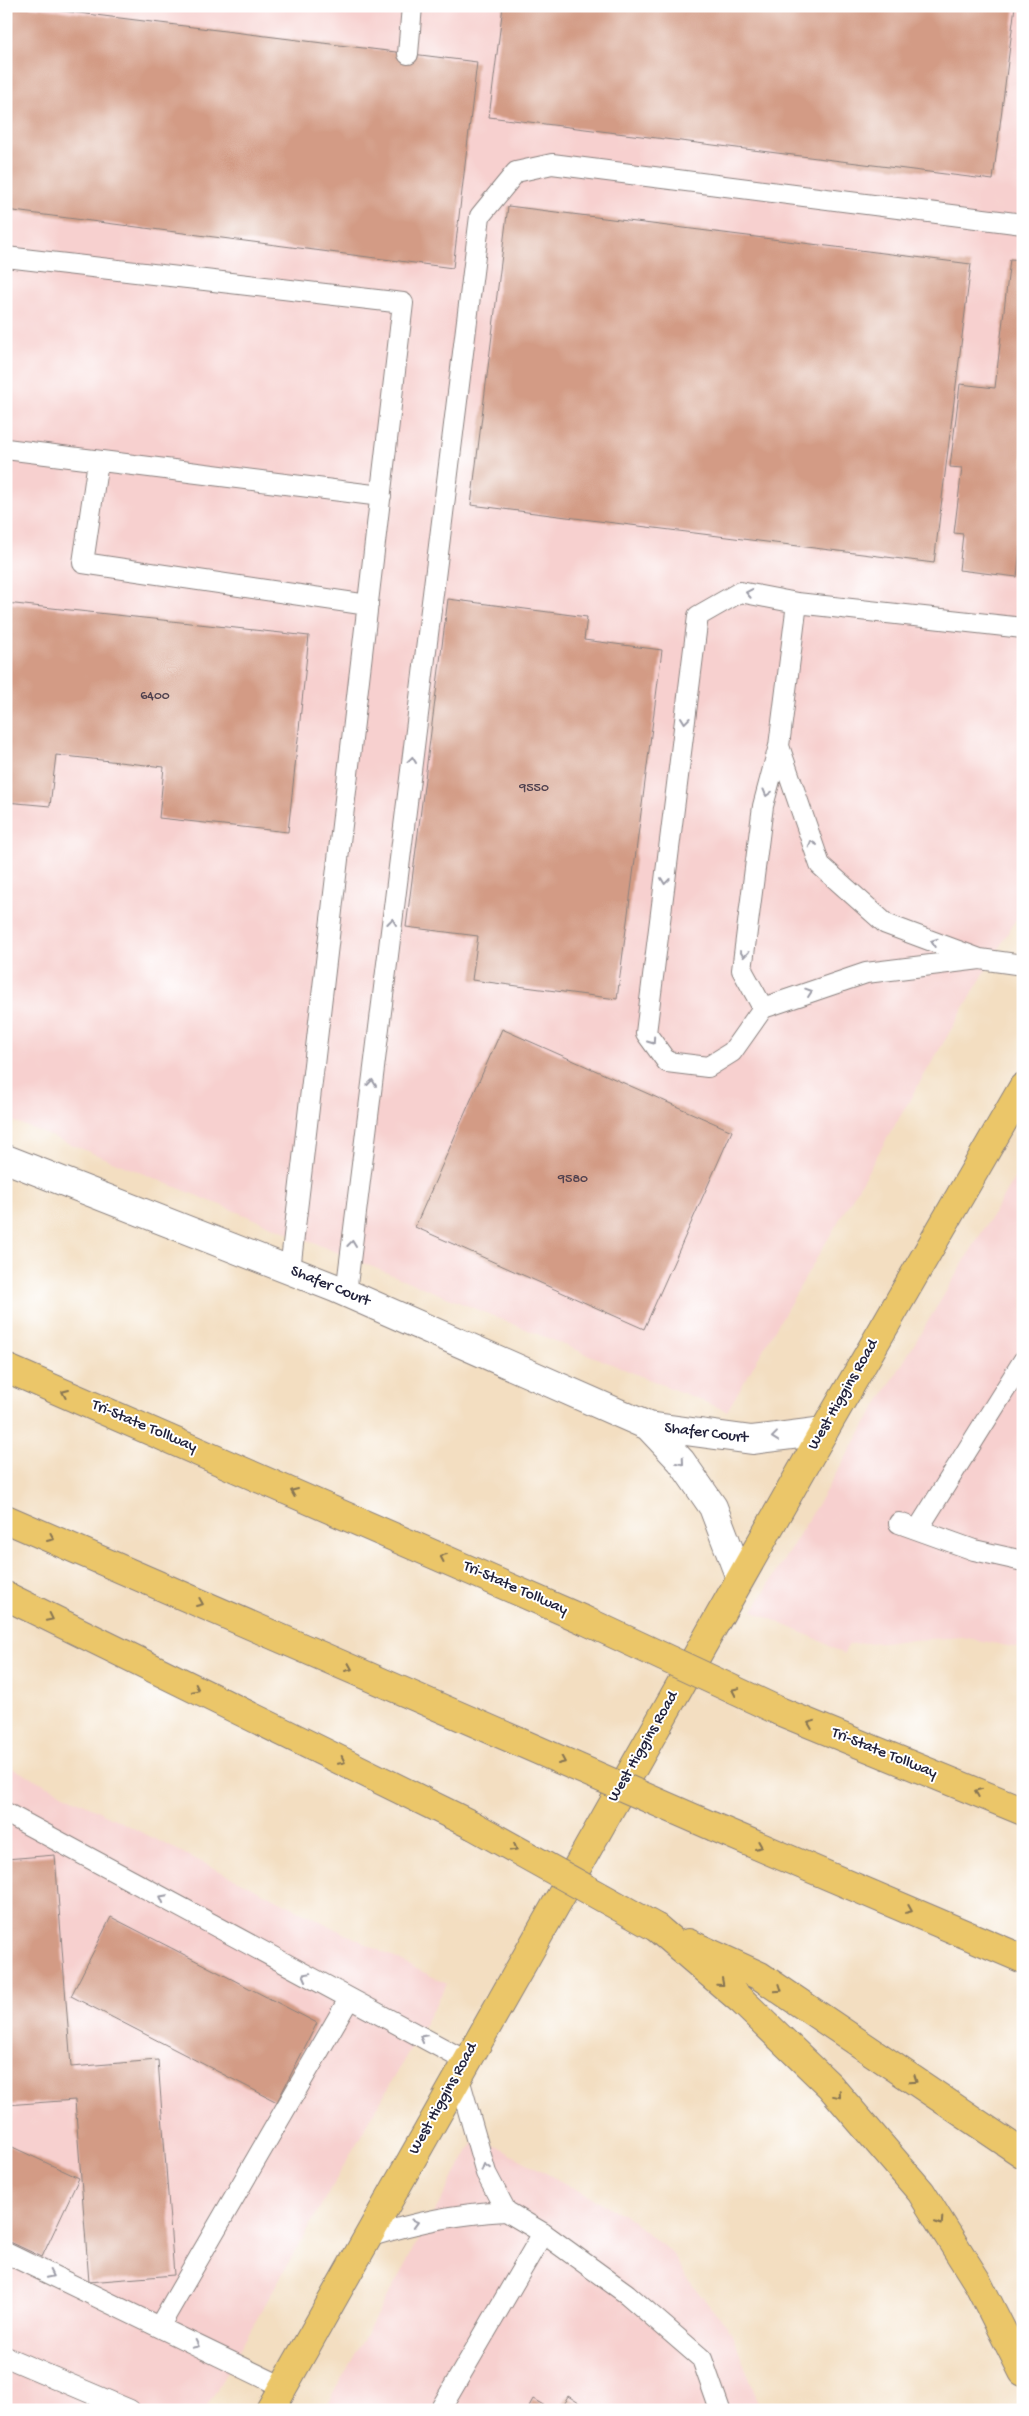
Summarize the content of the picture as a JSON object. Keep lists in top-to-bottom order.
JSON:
{
  "streets": {
    "main road": ["West Higgins Road", "Tri-State Tollway"],
    "street": ["Shafer Court"]
  },
  "crossings": [
    ["Shafer Court", "West Higgins Road"]
  ],
  "house_numbers": ["6400", "9550", "9580"]
}
